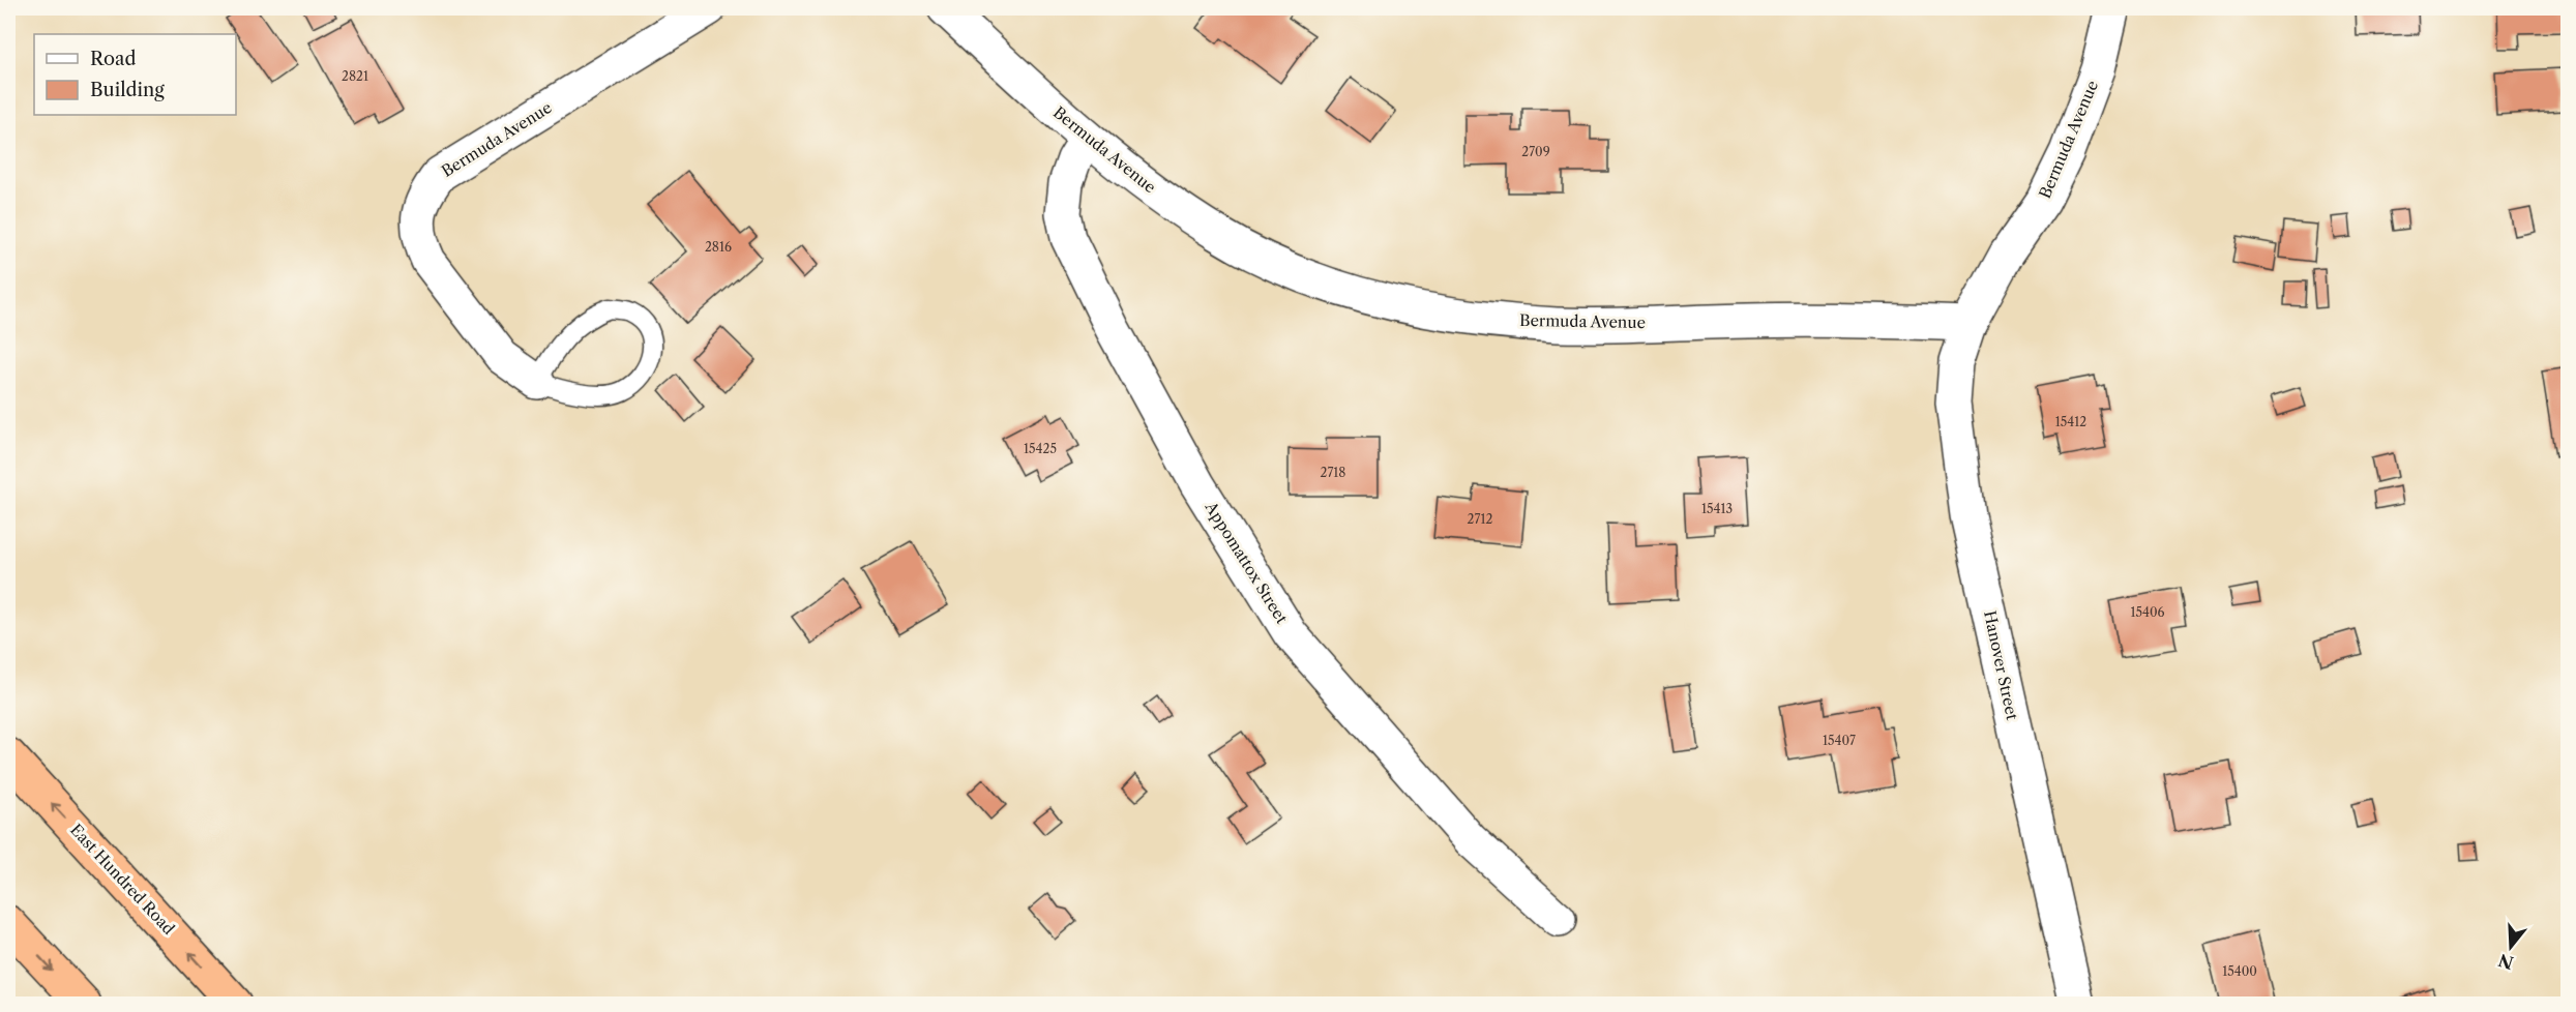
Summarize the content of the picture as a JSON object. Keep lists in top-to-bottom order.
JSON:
{
  "streets": {
    "highway": ["East Hundred Road"],
    "street": ["Bermuda Avenue", "Appomattox Street", "Hanover Street"]
  },
  "crossings": [
    ["Bermuda Avenue", "Appomattox Street"],
    ["Bermuda Avenue", "Hanover Street"]
  ],
  "house_numbers": [
    "2821",
    "2709",
    "2816",
    "15412",
    "15425",
    "2718",
    "15413",
    "2712",
    "15406",
    "15407",
    "15400"
  ],
  "legend": ["Road", "Building"],
  "north": "bottom"
}
